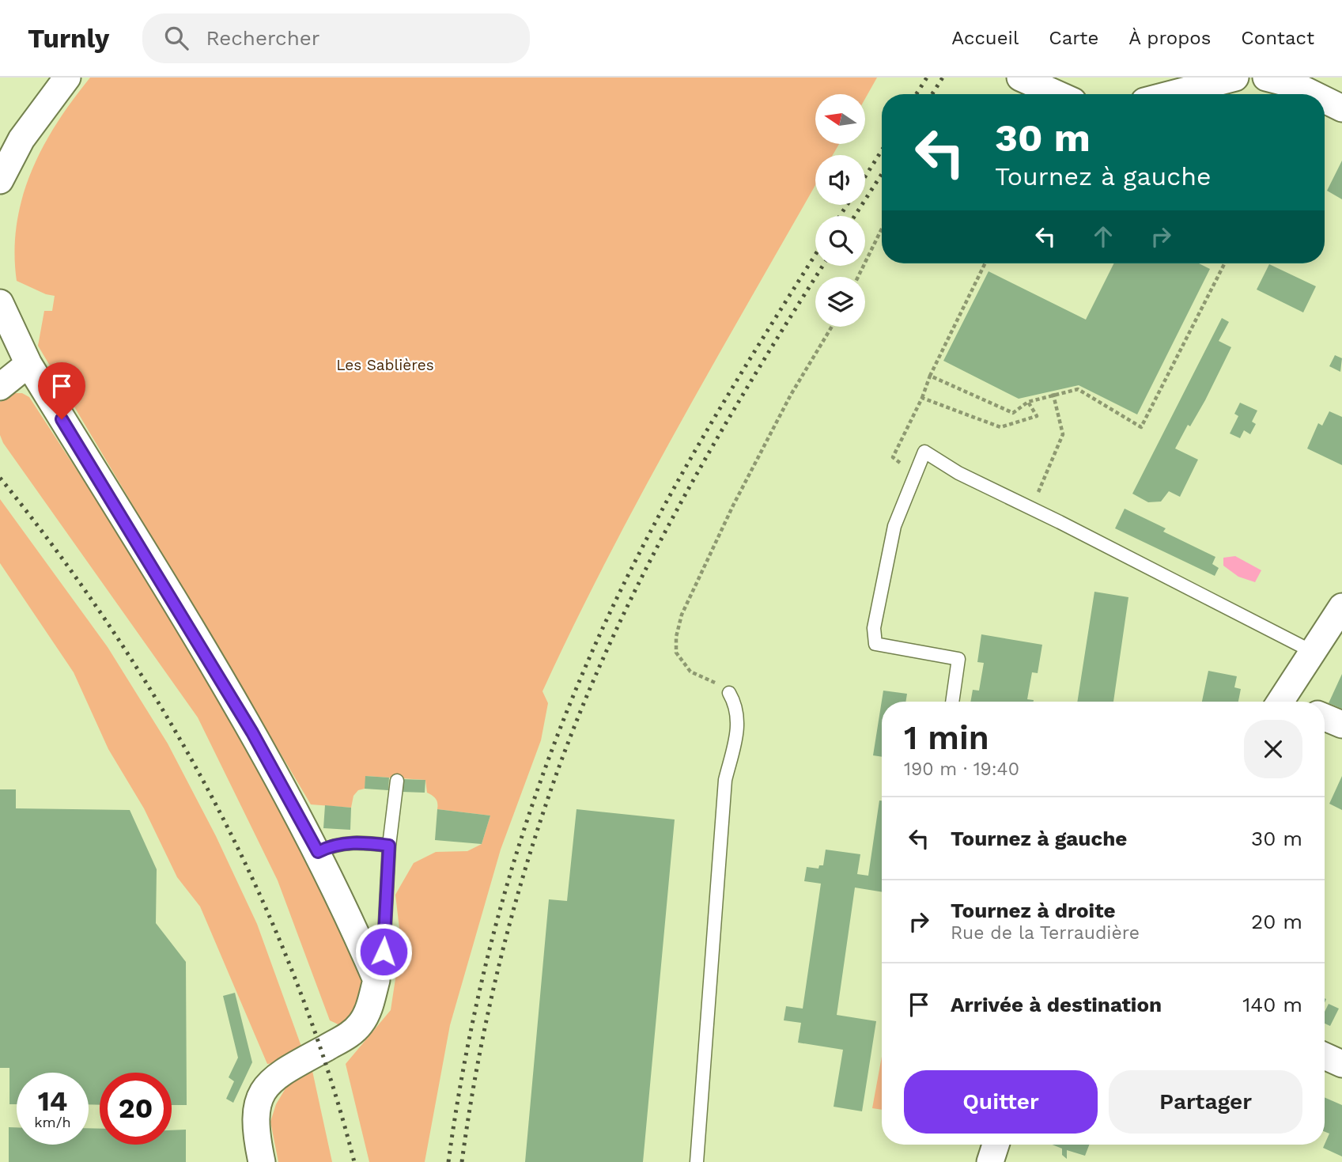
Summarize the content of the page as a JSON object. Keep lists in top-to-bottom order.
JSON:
{
  "parks": ["Les Sablières"],
  "north": "left",
  "page": {
    "header": "Turnly",
    "search": "Rechercher",
    "nav": [
      "Accueil",
      "Carte",
      "À propos",
      "Contact"
    ],
    "turn": ["30 m", "Tournez à gauche"],
    "heading": ["1 min", "190 m · 19:40"],
    "list": [
      {
        "name": "Tournez à gauche",
        "value": "30 m"
      },
      {
        "name": "Tournez à droite",
        "note": "Rue de la Terraudière",
        "value": "20 m"
      },
      {
        "name": "Arrivée à destination",
        "value": "140 m"
      }
    ],
    "buttons": ["Quitter", "Partager"],
    "speed": "14 km/h",
    "limit": "20"
  }
}
